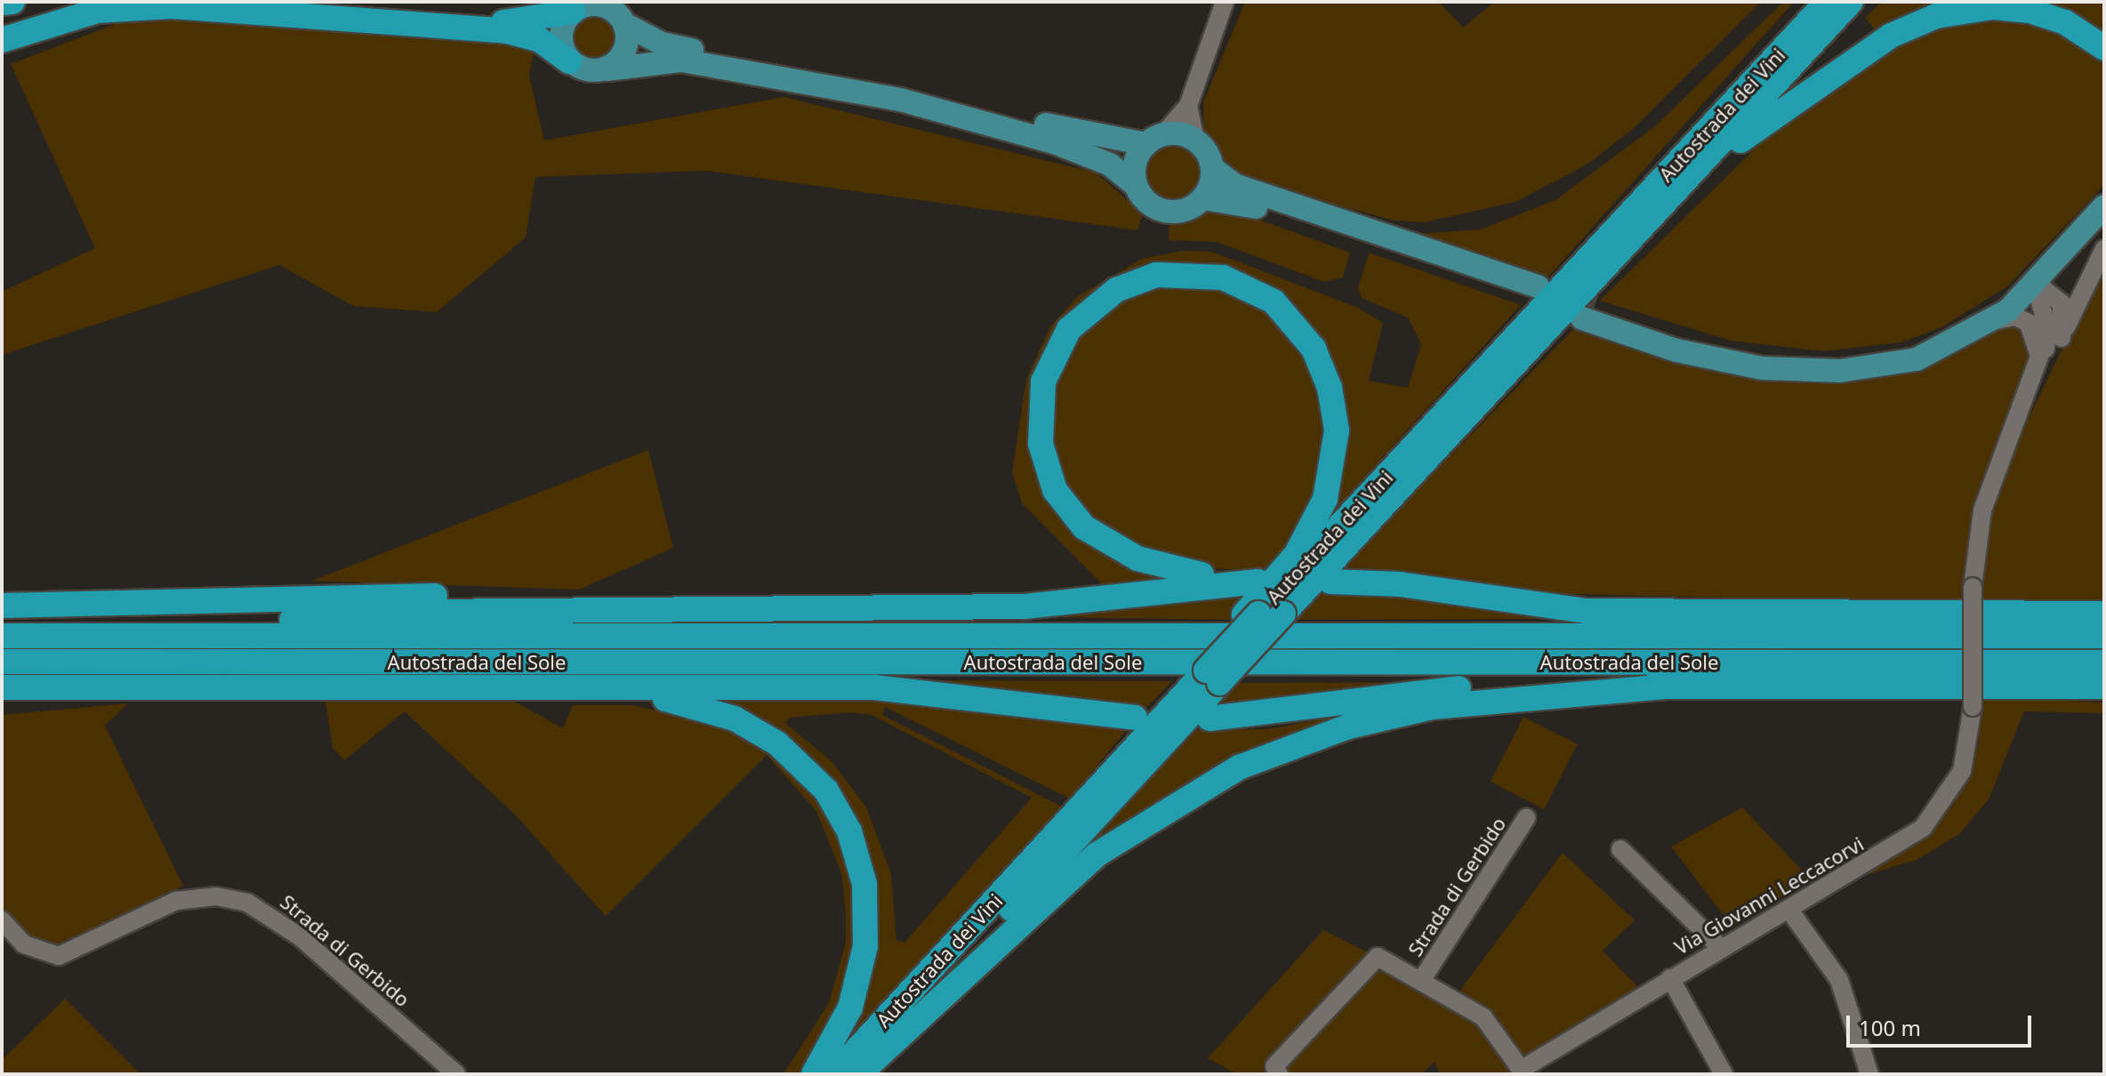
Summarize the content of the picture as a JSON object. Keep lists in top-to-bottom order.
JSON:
{
  "streets": {
    "highway": ["Autostrada dei Vini", "Autostrada del Sole"],
    "street": ["Strada di Gerbido", "Via Giovanni Leccacorvi"]
  },
  "crossings": [
    ["Strada di Gerbido", "Via Giovanni Leccacorvi"]
  ],
  "scale_bar": "100 m"
}
